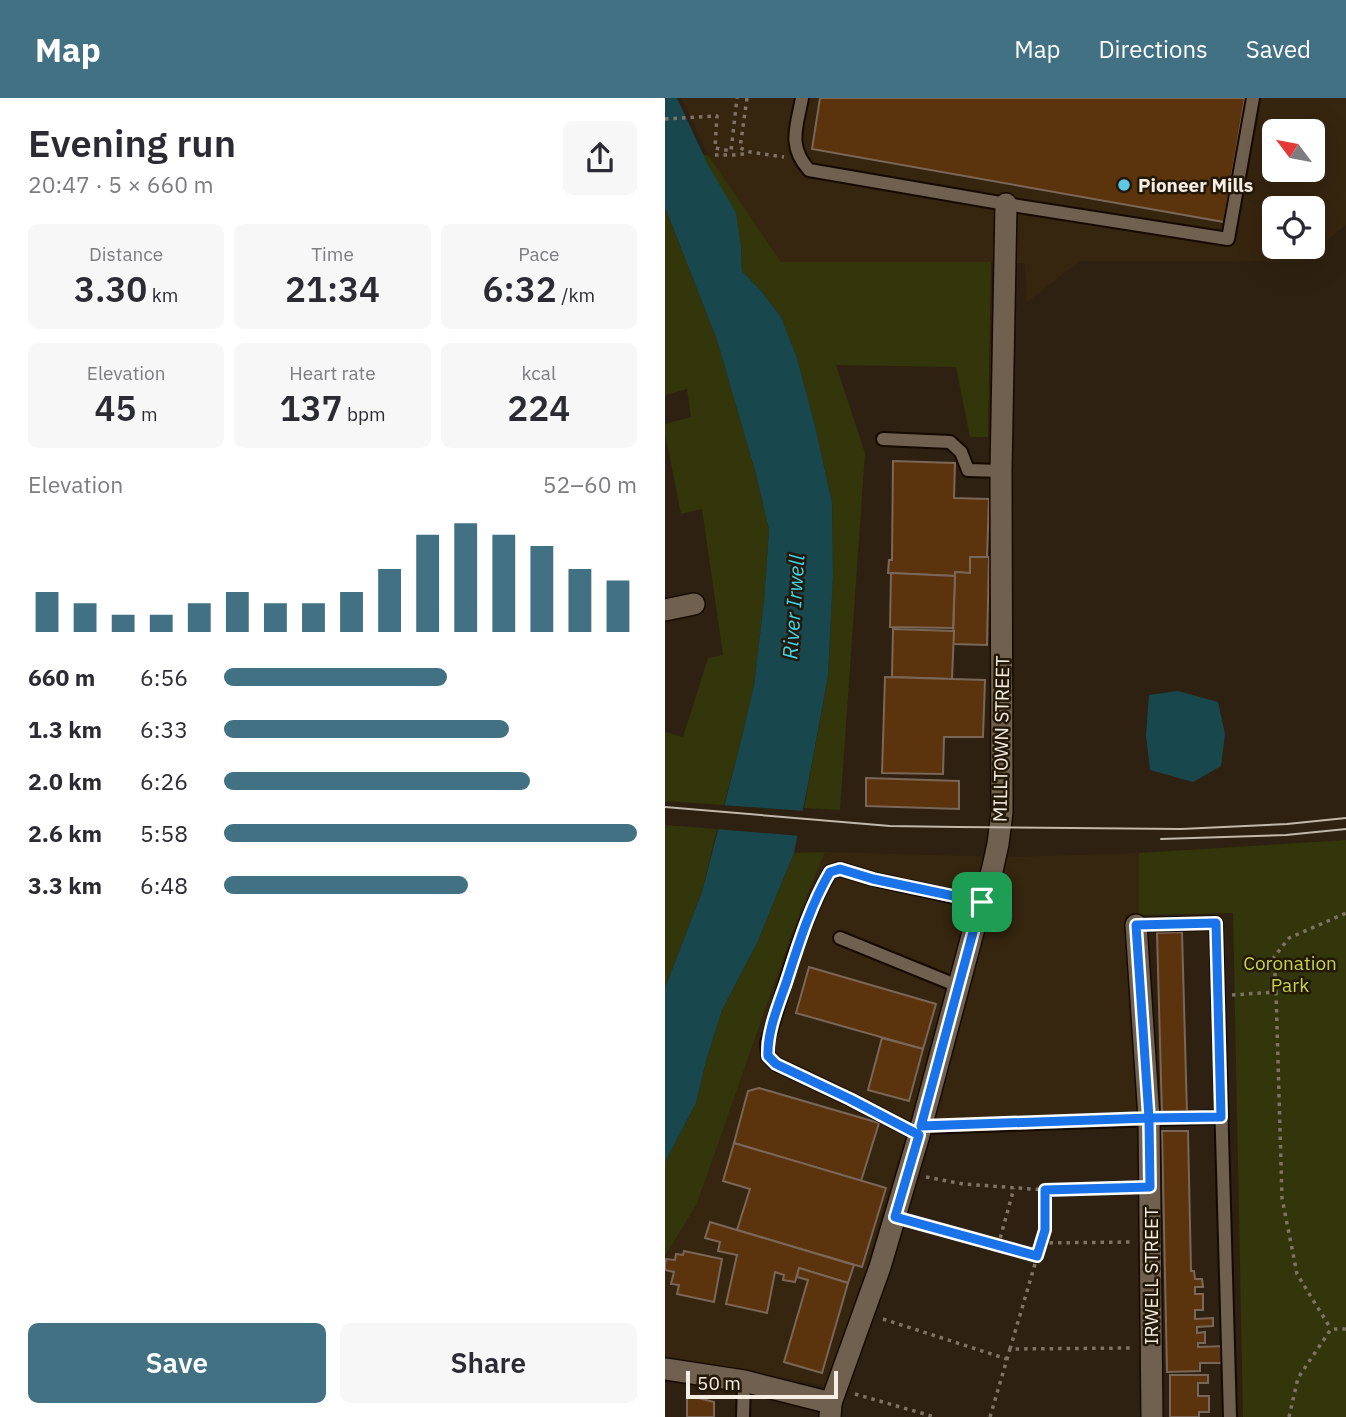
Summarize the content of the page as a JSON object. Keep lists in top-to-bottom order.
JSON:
{
  "streets": {
    "street": ["MILLTOWN STREET", "IRWELL STREET"]
  },
  "water": ["River Irwell"],
  "parks": ["Coronation Park"],
  "places": ["Pioneer Mills"],
  "scale_bar": "50 m",
  "north": "top left",
  "page": {
    "header": "Map",
    "nav": ["Map", "Directions", "Saved"],
    "heading": ["Evening run", "20:47 · 5 × 660 m"],
    "stats": [
      ["Distance", "3.30 km"],
      ["Time", "21:34"],
      ["Pace", "6:32 /km"],
      ["Elevation", "45 m"],
      ["Heart rate", "137 bpm"],
      ["kcal", "224"]
    ],
    "chart": ["Elevation", "52–60 m"],
    "list": [
      {
        "name": "660 m",
        "note": "6:56"
      },
      {
        "name": "1.3 km",
        "note": "6:33"
      },
      {
        "name": "2.0 km",
        "note": "6:26"
      },
      {
        "name": "2.6 km",
        "note": "5:58"
      },
      {
        "name": "3.3 km",
        "note": "6:48"
      }
    ],
    "buttons": ["Save", "Share"],
    "scale": "50 m"
  }
}
